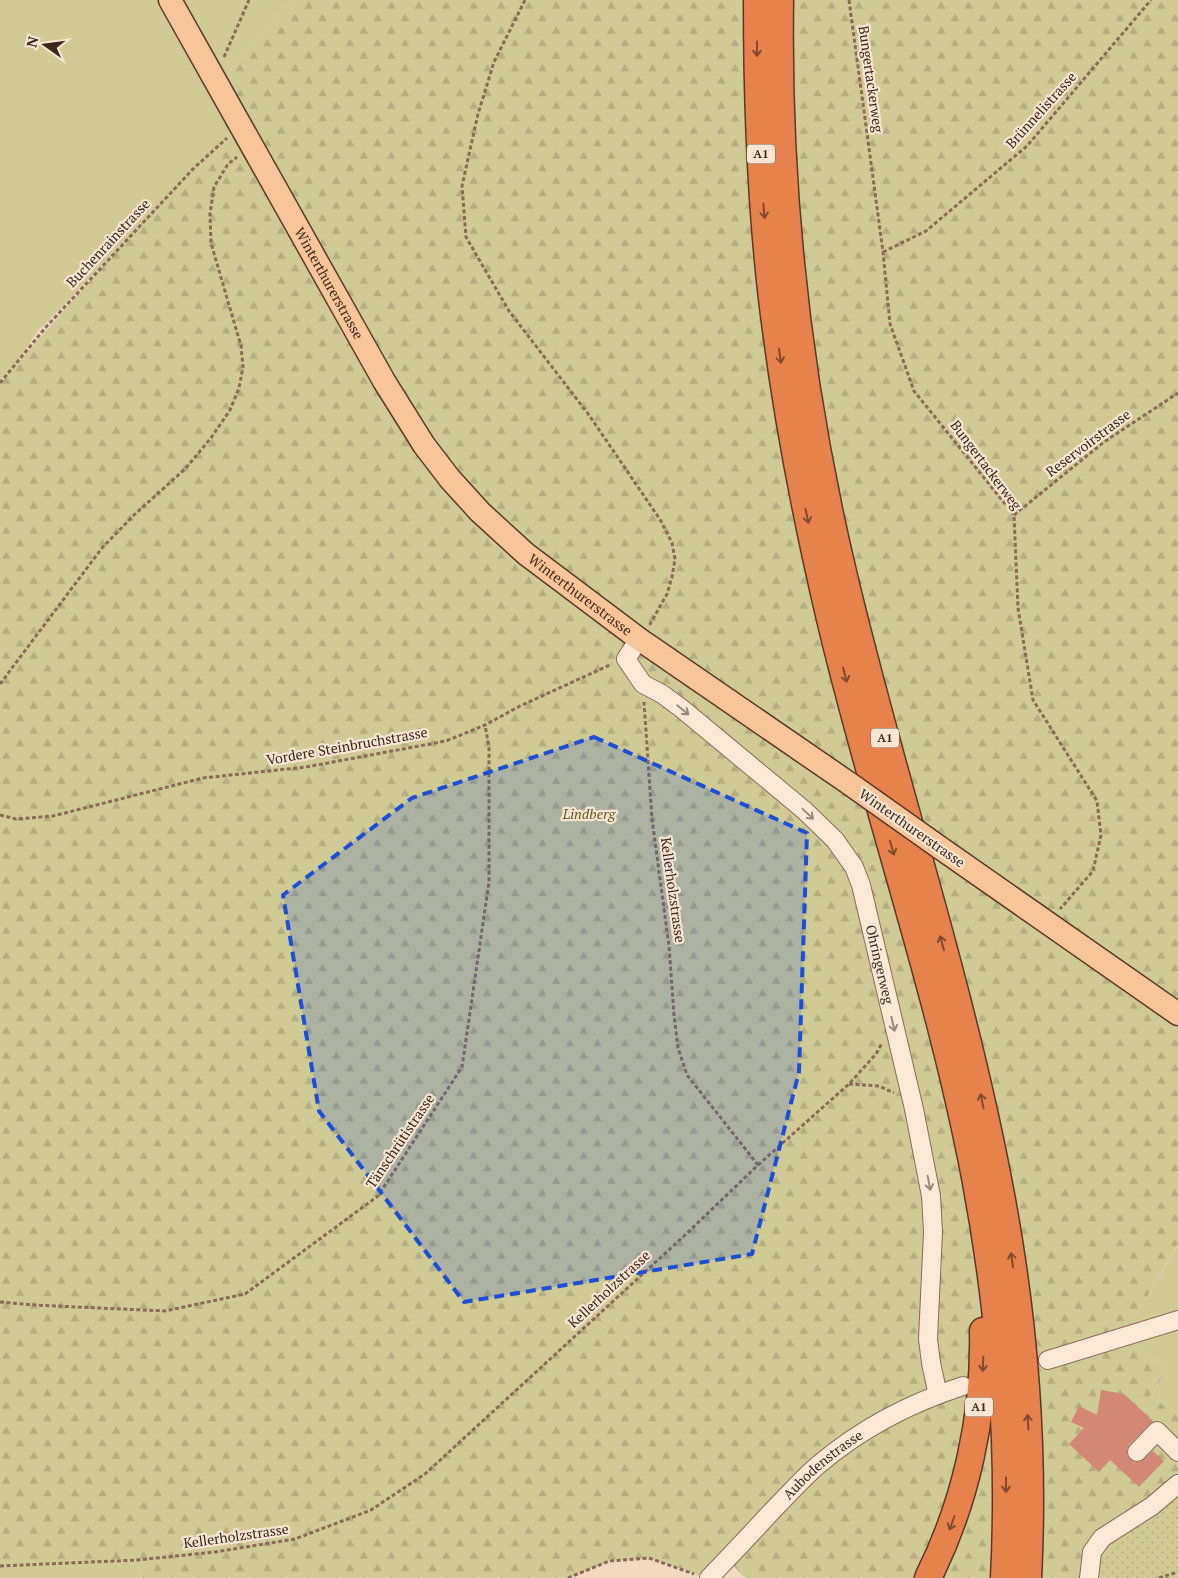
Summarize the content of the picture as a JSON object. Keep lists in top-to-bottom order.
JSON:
{
  "streets": {
    "highway": ["A1"],
    "main road": ["Winterthurerstrasse"],
    "street": ["Ohringerweg", "Aubodenstrasse"],
    "path": [
      "Bungertackerweg",
      "Brünnelistrasse",
      "Buchenrainstrasse",
      "Reservoirstrasse",
      "Vordere Steinbruchstrasse",
      "Kellerholzstrasse",
      "Tänschrütistrasse"
    ]
  },
  "crossings": [
    ["Bungertackerweg", "Brünnelistrasse"],
    ["Bungertackerweg", "Winterthurerstrasse"],
    ["Bungertackerweg", "Reservoirstrasse"],
    ["Vordere Steinbruchstrasse", "Ohringerweg"],
    ["Vordere Steinbruchstrasse", "Tänschrütistrasse"],
    ["Kellerholzstrasse", "Ohringerweg"],
    ["Ohringerweg", "Aubodenstrasse"]
  ],
  "one_way": ["Ohringerweg"],
  "parks": ["Lindberg"],
  "north": "left"
}
